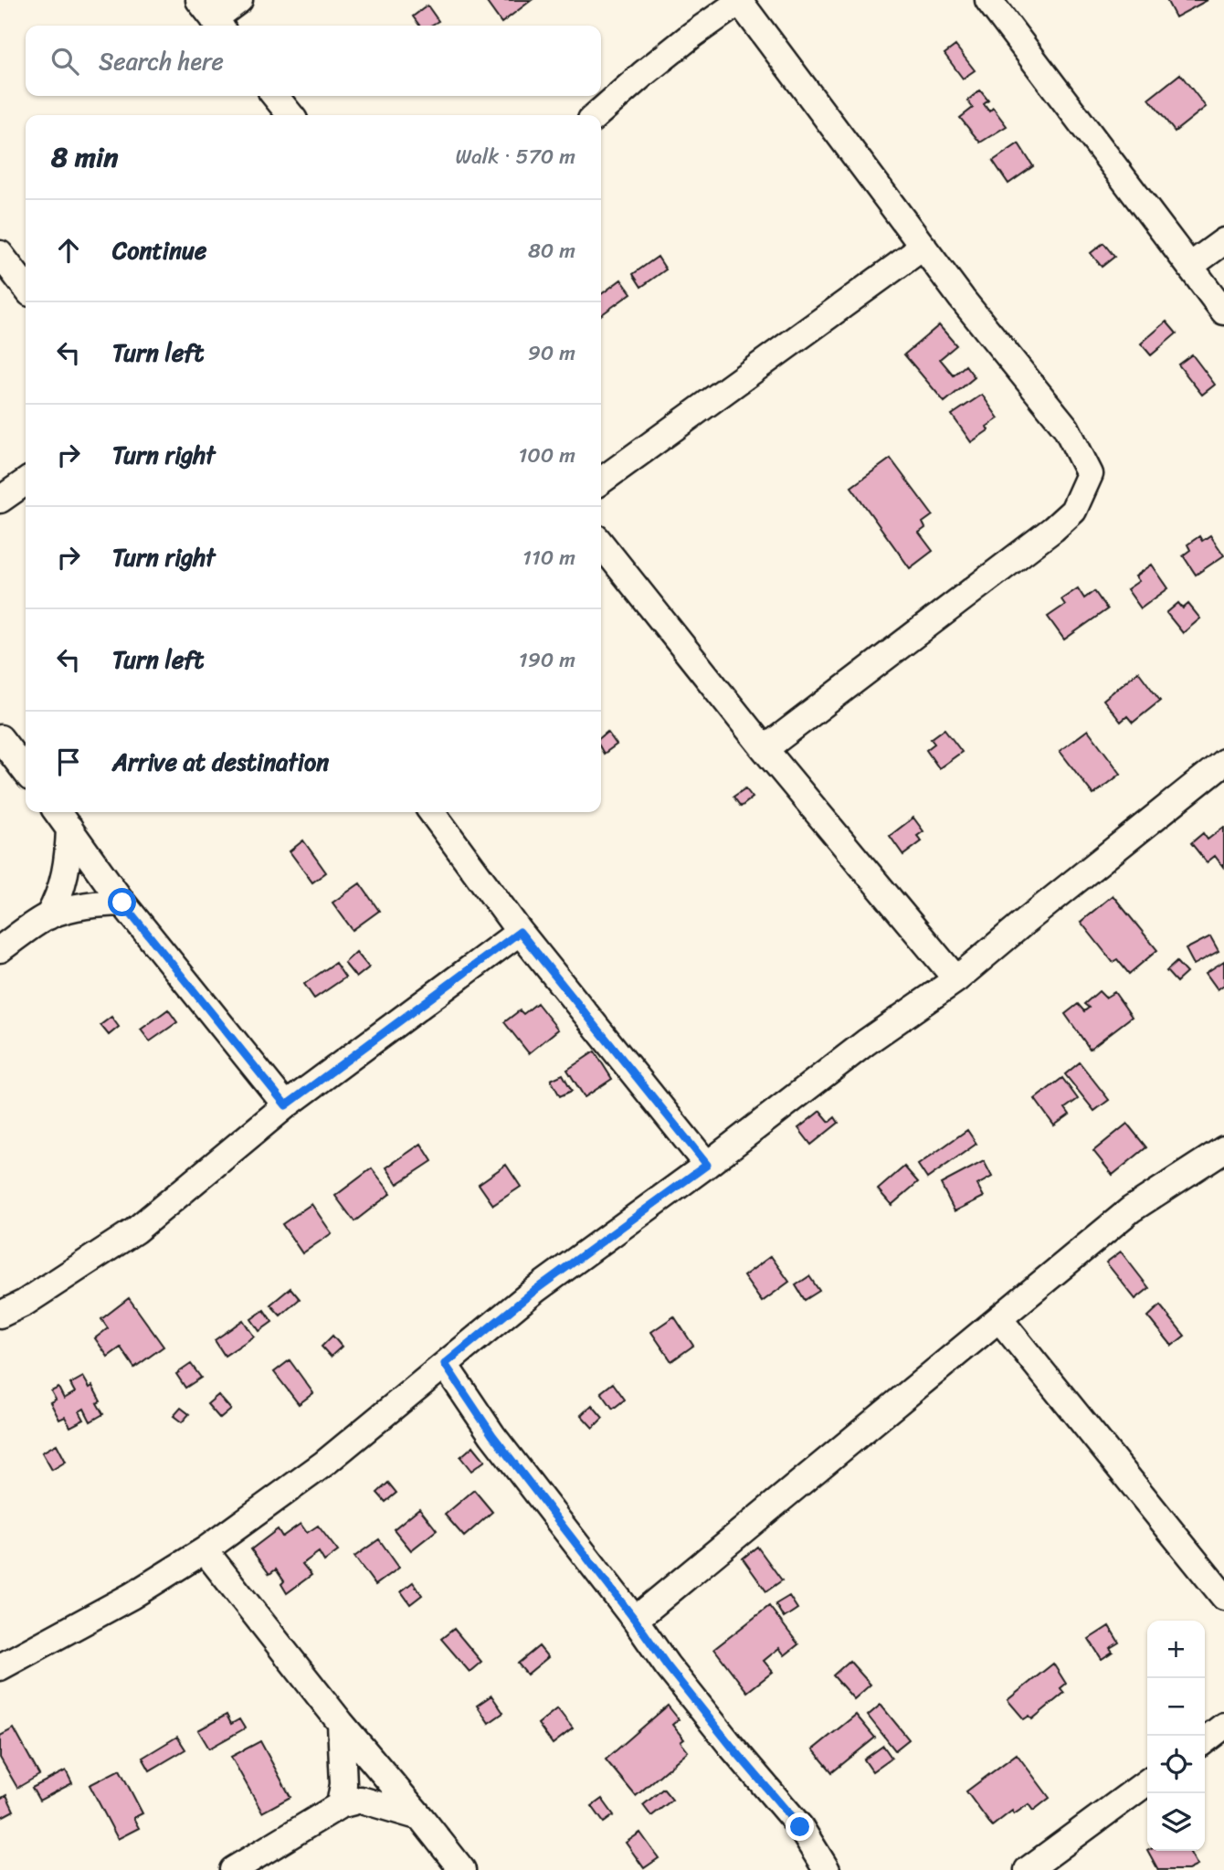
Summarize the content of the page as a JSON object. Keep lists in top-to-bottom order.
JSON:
{
  "page": {
    "search": "Search here",
    "heading": ["8 min", "Walk · 570 m"],
    "list": [
      ["Continue", "80 m"],
      ["Turn left", "90 m"],
      ["Turn right", "100 m"],
      ["Turn right", "110 m"],
      ["Turn left", "190 m"],
      "Arrive at destination"
    ],
    "map_buttons": ["+", "−"]
  }
}
